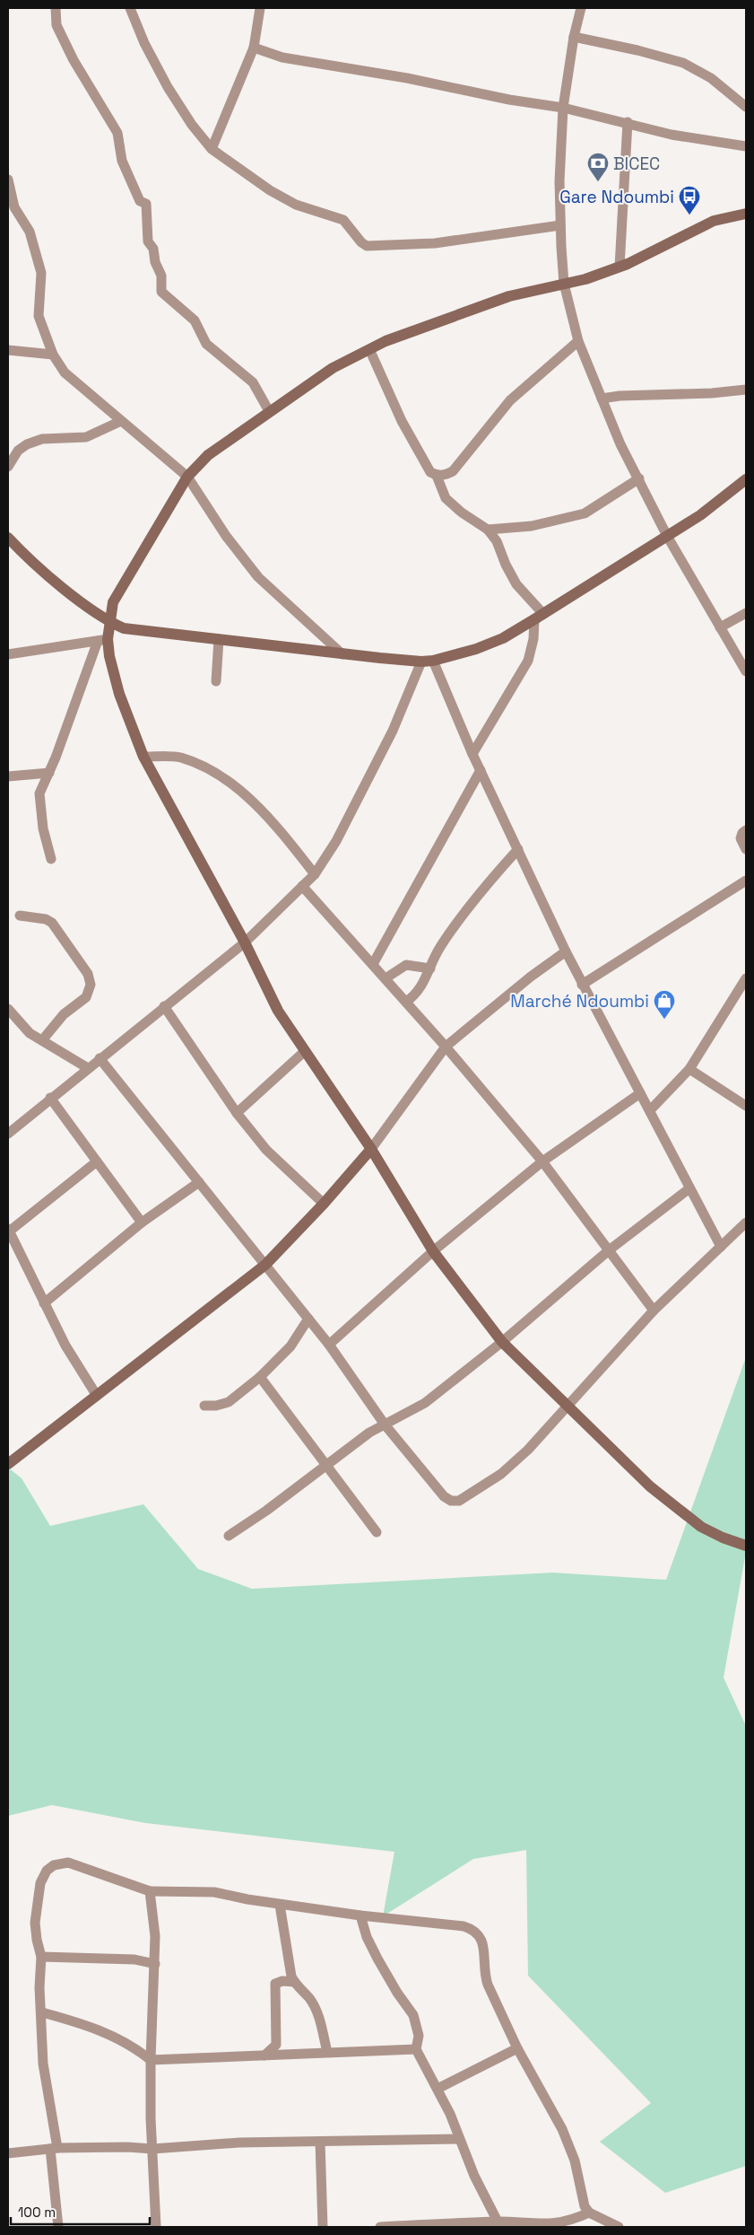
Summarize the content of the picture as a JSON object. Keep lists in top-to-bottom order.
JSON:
{
  "places": {
    "bank": ["BICEC"],
    "bus stop": ["Gare Ndoumbi"],
    "shop": ["Marché Ndoumbi"]
  },
  "scale_bar": "100 m"
}
